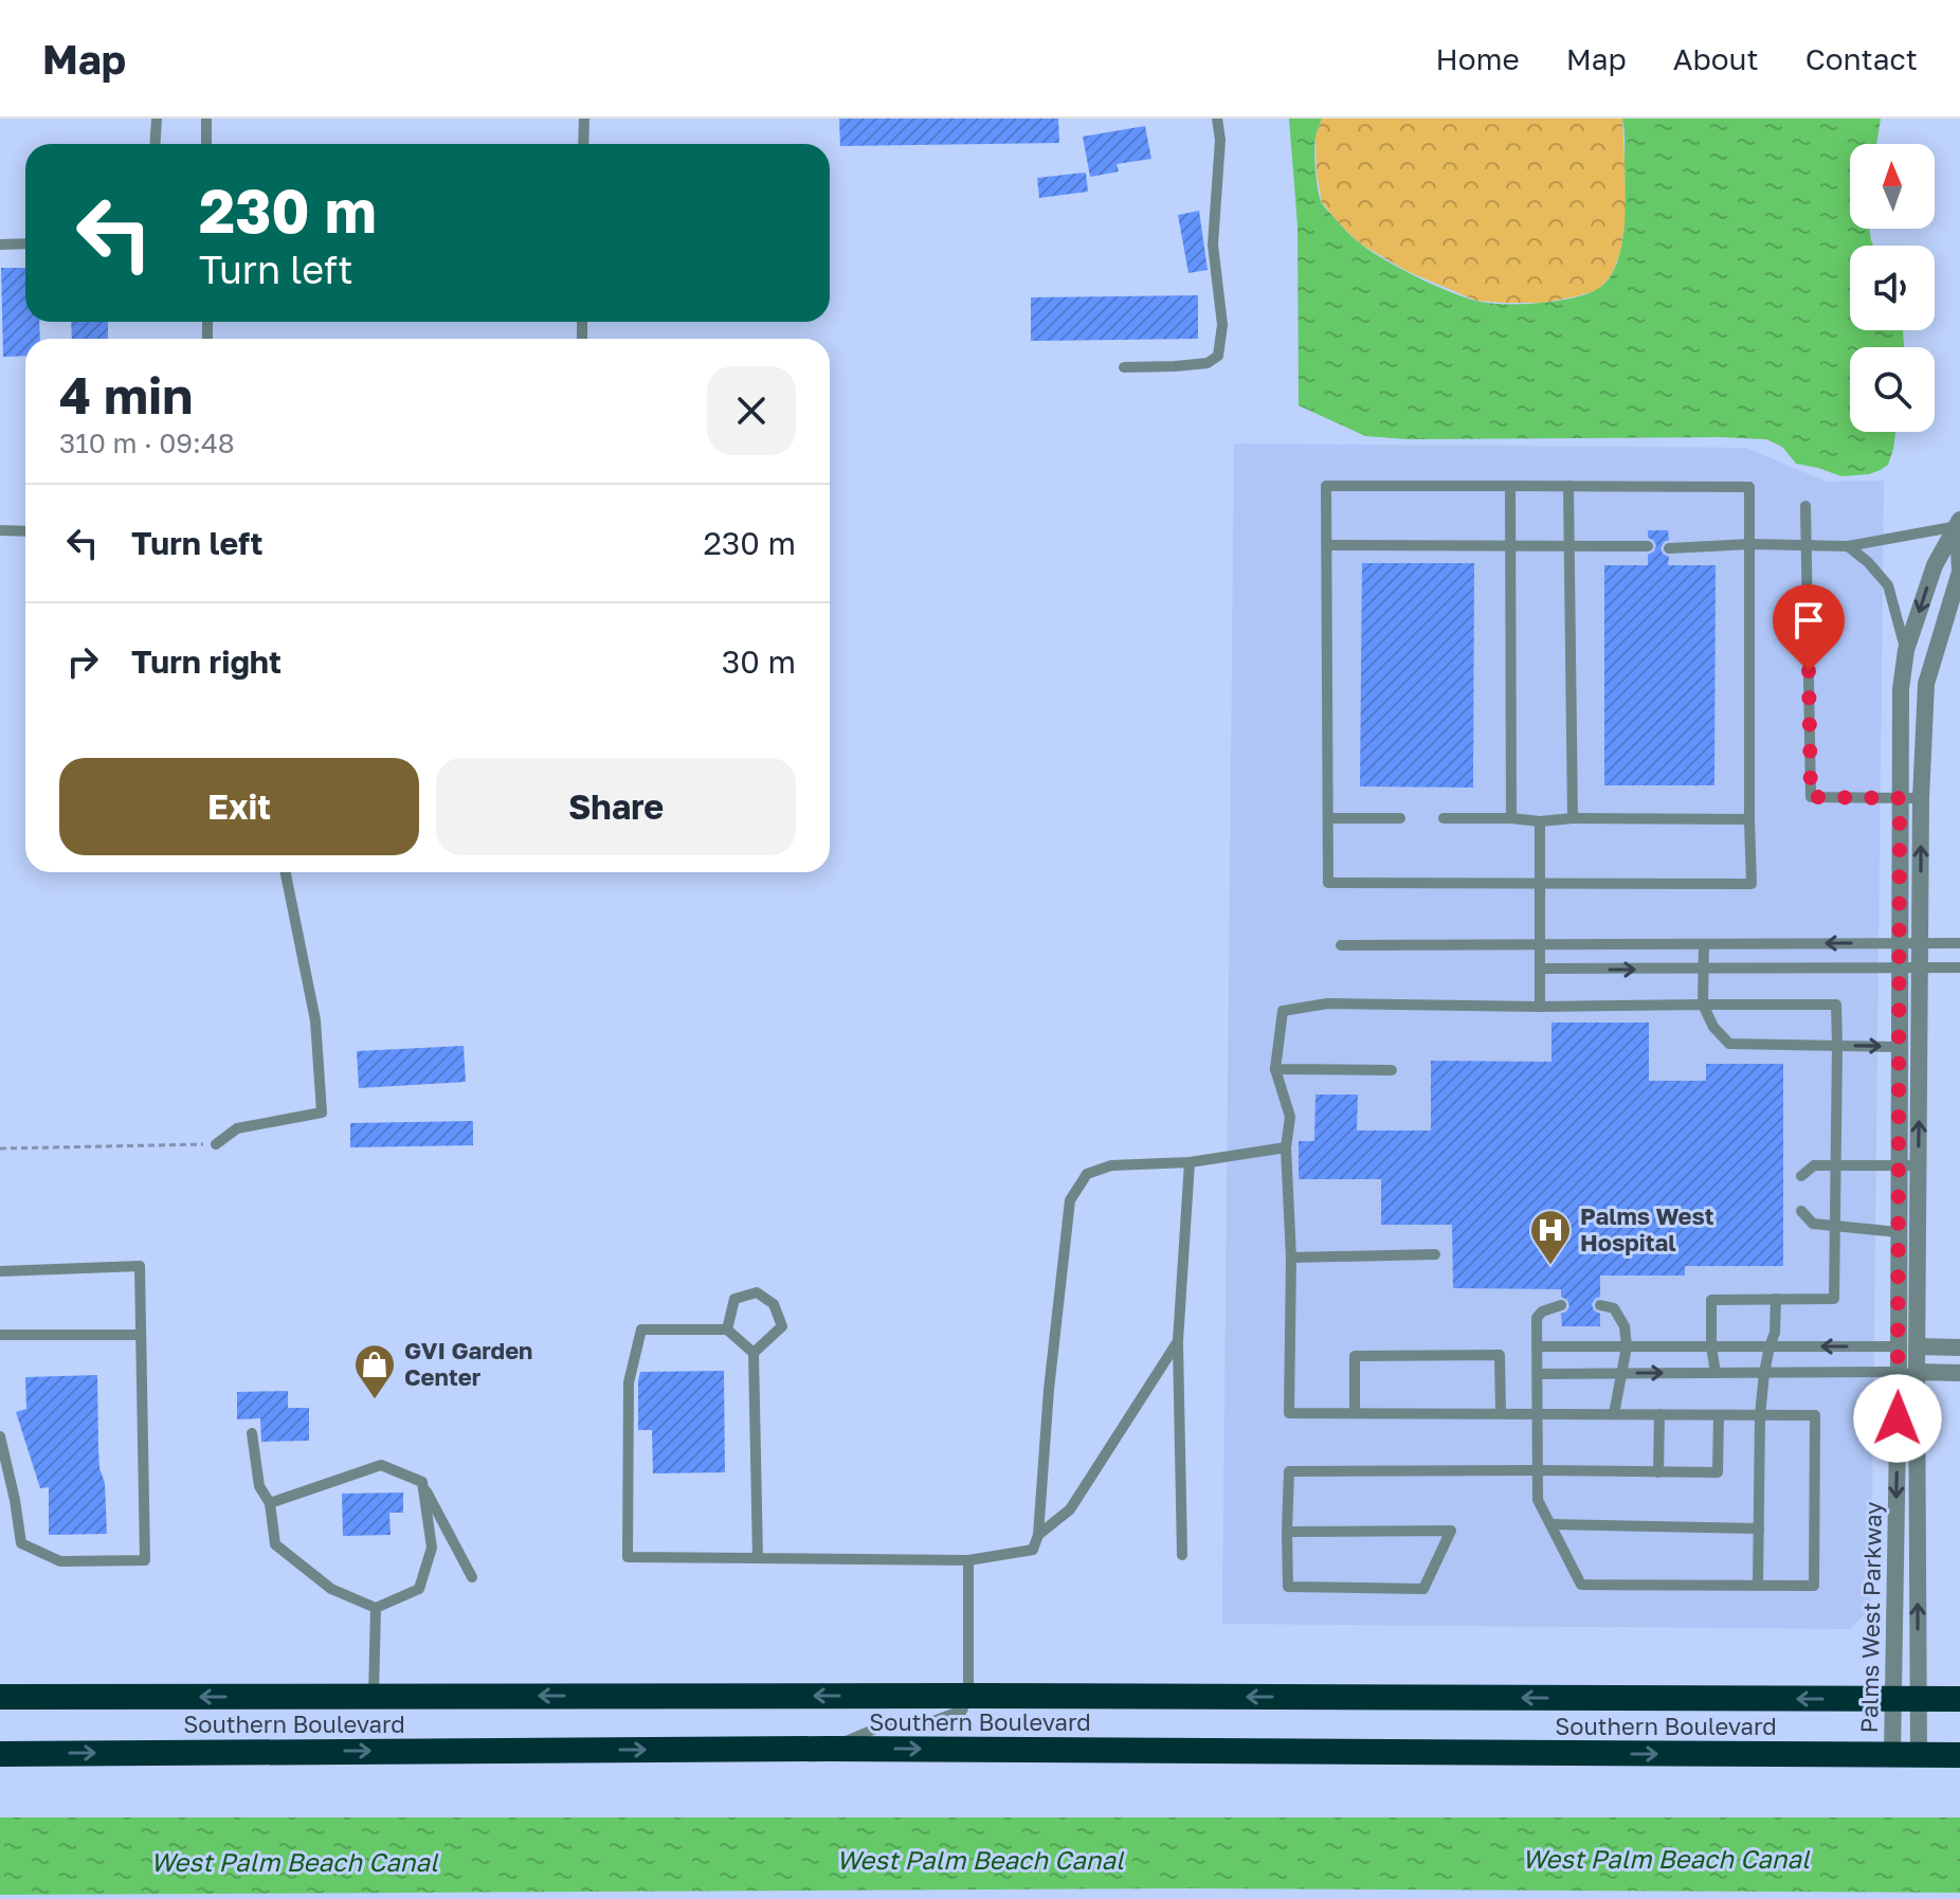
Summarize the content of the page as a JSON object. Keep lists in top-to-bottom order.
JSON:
{
  "streets": {
    "highway": ["Southern Boulevard"],
    "street": ["Palms West Parkway"]
  },
  "crossings": [
    ["Palms West Parkway", "Southern Boulevard"]
  ],
  "water": ["West Palm Beach Canal"],
  "places": {
    "hospital": ["Palms West Hospital"],
    "shop": ["GVI Garden Center"]
  },
  "north": "top",
  "page": {
    "header": "Map",
    "nav": [
      "Home",
      "Map",
      "About",
      "Contact"
    ],
    "turn": ["230 m", "Turn left"],
    "heading": ["4 min", "310 m · 09:48"],
    "list": [
      {
        "name": "Turn left",
        "value": "230 m"
      },
      {
        "name": "Turn right",
        "value": "30 m"
      }
    ],
    "buttons": ["Exit", "Share"]
  }
}
